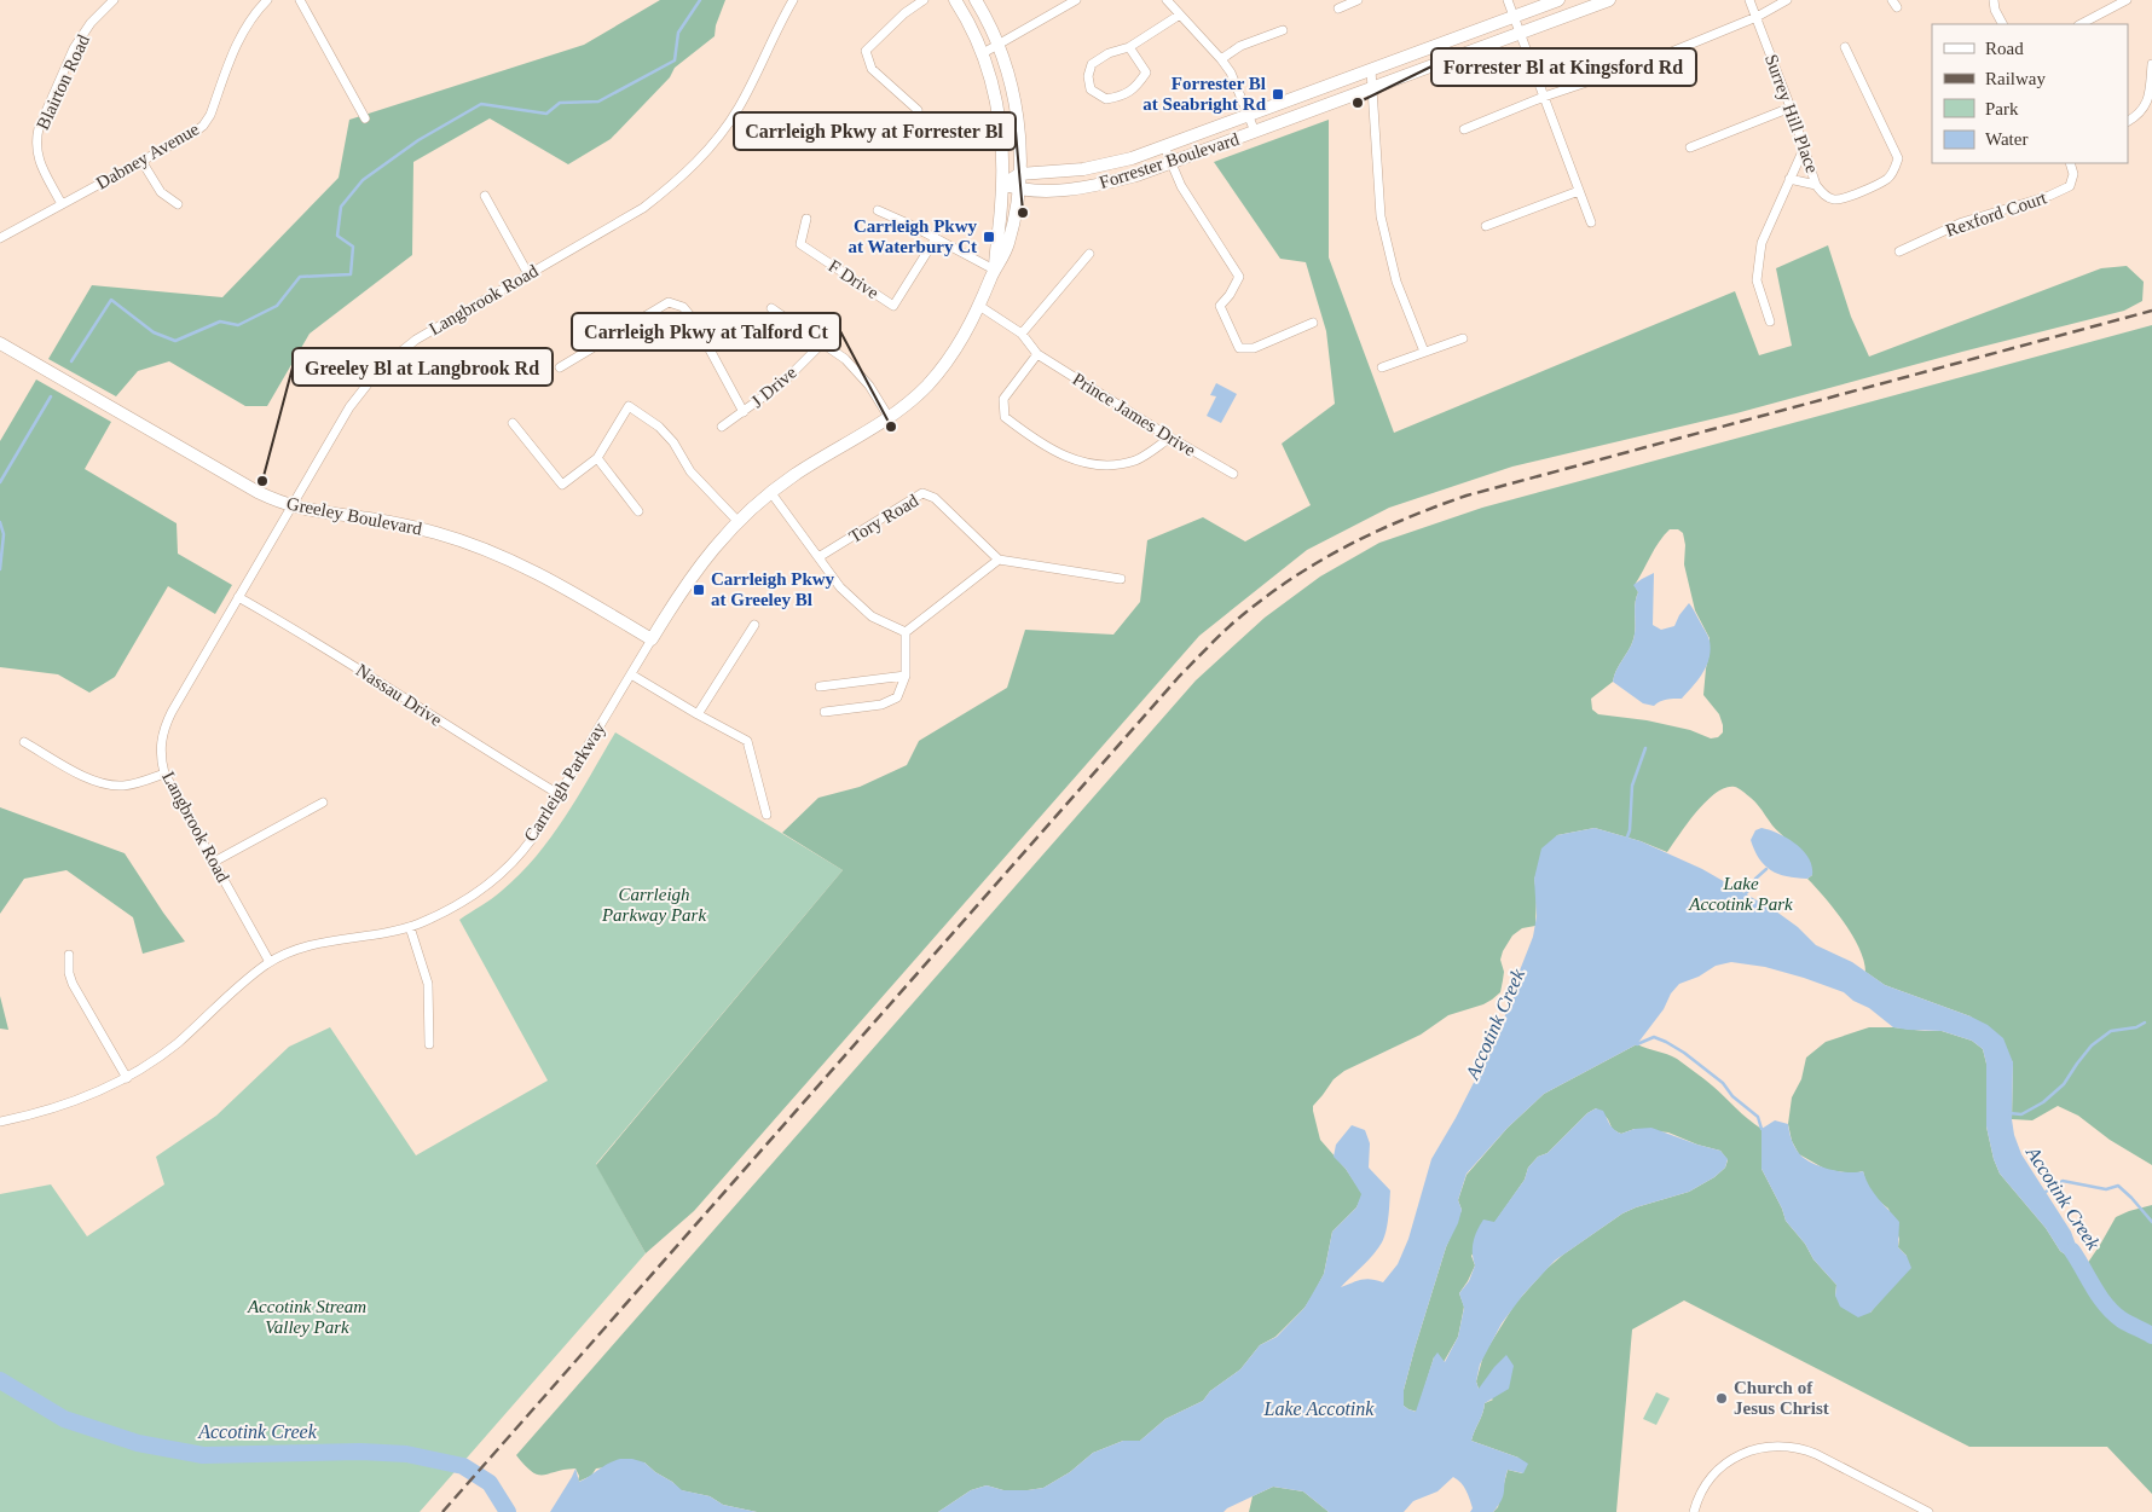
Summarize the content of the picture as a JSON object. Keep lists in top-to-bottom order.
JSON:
{
  "streets": {
    "street": [
      "Blairton Road",
      "Surrey Hill Place",
      "Dabney Avenue",
      "Forrester Boulevard",
      "Rexford Court",
      "F Drive",
      "Langbrook Road",
      "J Drive",
      "Prince James Drive",
      "Greeley Boulevard",
      "Tory Road",
      "Nassau Drive",
      "Carrleigh Parkway"
    ]
  },
  "crossings": [
    ["Blairton Road", "Dabney Avenue"],
    ["Forrester Boulevard", "Carrleigh Parkway"],
    ["Langbrook Road", "Greeley Boulevard"],
    ["Langbrook Road", "Nassau Drive"],
    ["Langbrook Road", "Carrleigh Parkway"],
    ["Greeley Boulevard", "Carrleigh Parkway"],
    ["Nassau Drive", "Carrleigh Parkway"]
  ],
  "water": ["Accotink Creek", "Lake Accotink"],
  "parks": ["Lake Accotink Park", "Carrleigh Parkway Park", "Accotink Stream Valley Park"],
  "places": {
    "transit": ["Forrester Bl at Seabright Rd", "Carrleigh Pkwy at Waterbury Ct", "Carrleigh Pkwy at Greeley Bl"],
    "other": [
      "Forrester Bl at Kingsford Rd",
      "Carrleigh Pkwy at Forrester Bl",
      "Carrleigh Pkwy at Talford Ct",
      "Greeley Bl at Langbrook Rd",
      "Church of Jesus Christ"
    ]
  },
  "legend": [
    "Road",
    "Railway",
    "Park",
    "Water"
  ]
}
